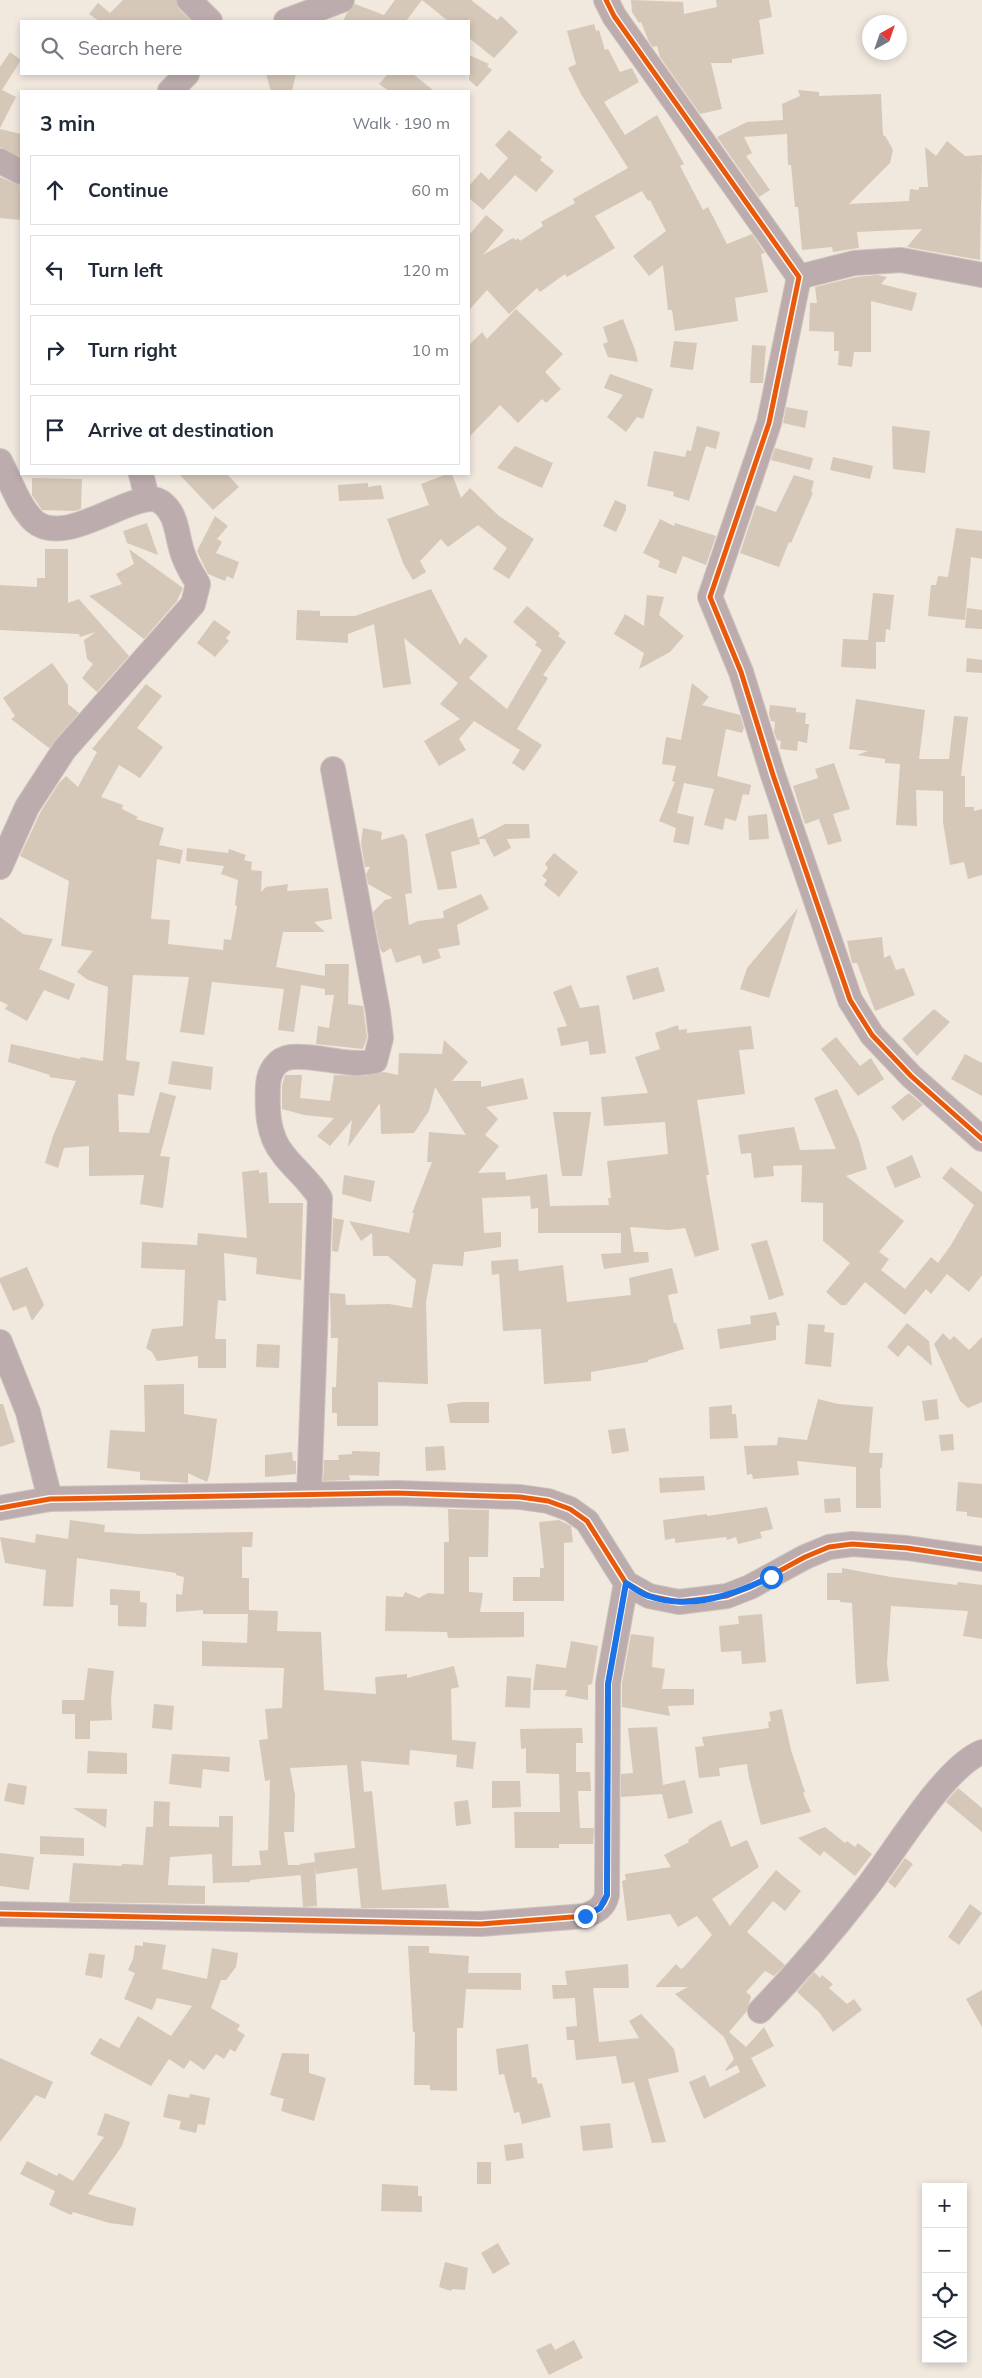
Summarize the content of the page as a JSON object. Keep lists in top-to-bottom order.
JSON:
{
  "north": "top right",
  "page": {
    "search": "Search here",
    "heading": ["3 min", "Walk · 190 m"],
    "list": [
      ["Continue", "60 m"],
      ["Turn left", "120 m"],
      ["Turn right", "10 m"],
      "Arrive at destination"
    ],
    "map_buttons": ["+", "−"]
  }
}
